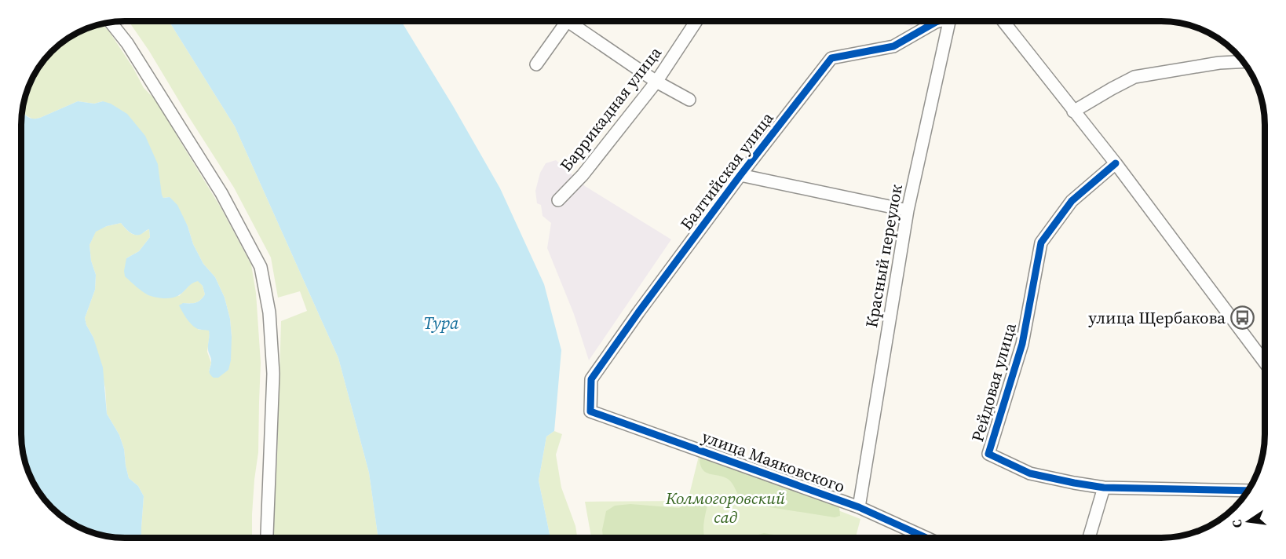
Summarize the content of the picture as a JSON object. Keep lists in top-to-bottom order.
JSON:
{
  "streets": {
    "street": [
      "Баррикадная улица",
      "Балтийская улица",
      "Красный переулок",
      "Рейдовая улица",
      "улица Маяковского"
    ]
  },
  "crossings": [
    ["Балтийская улица", "улица Маяковского"],
    ["Красный переулок", "улица Маяковского"]
  ],
  "water": ["Тура"],
  "parks": ["Колмогоровский сад"],
  "places": {
    "bus stop": ["улица Щербакова"]
  },
  "north": "left"
}
